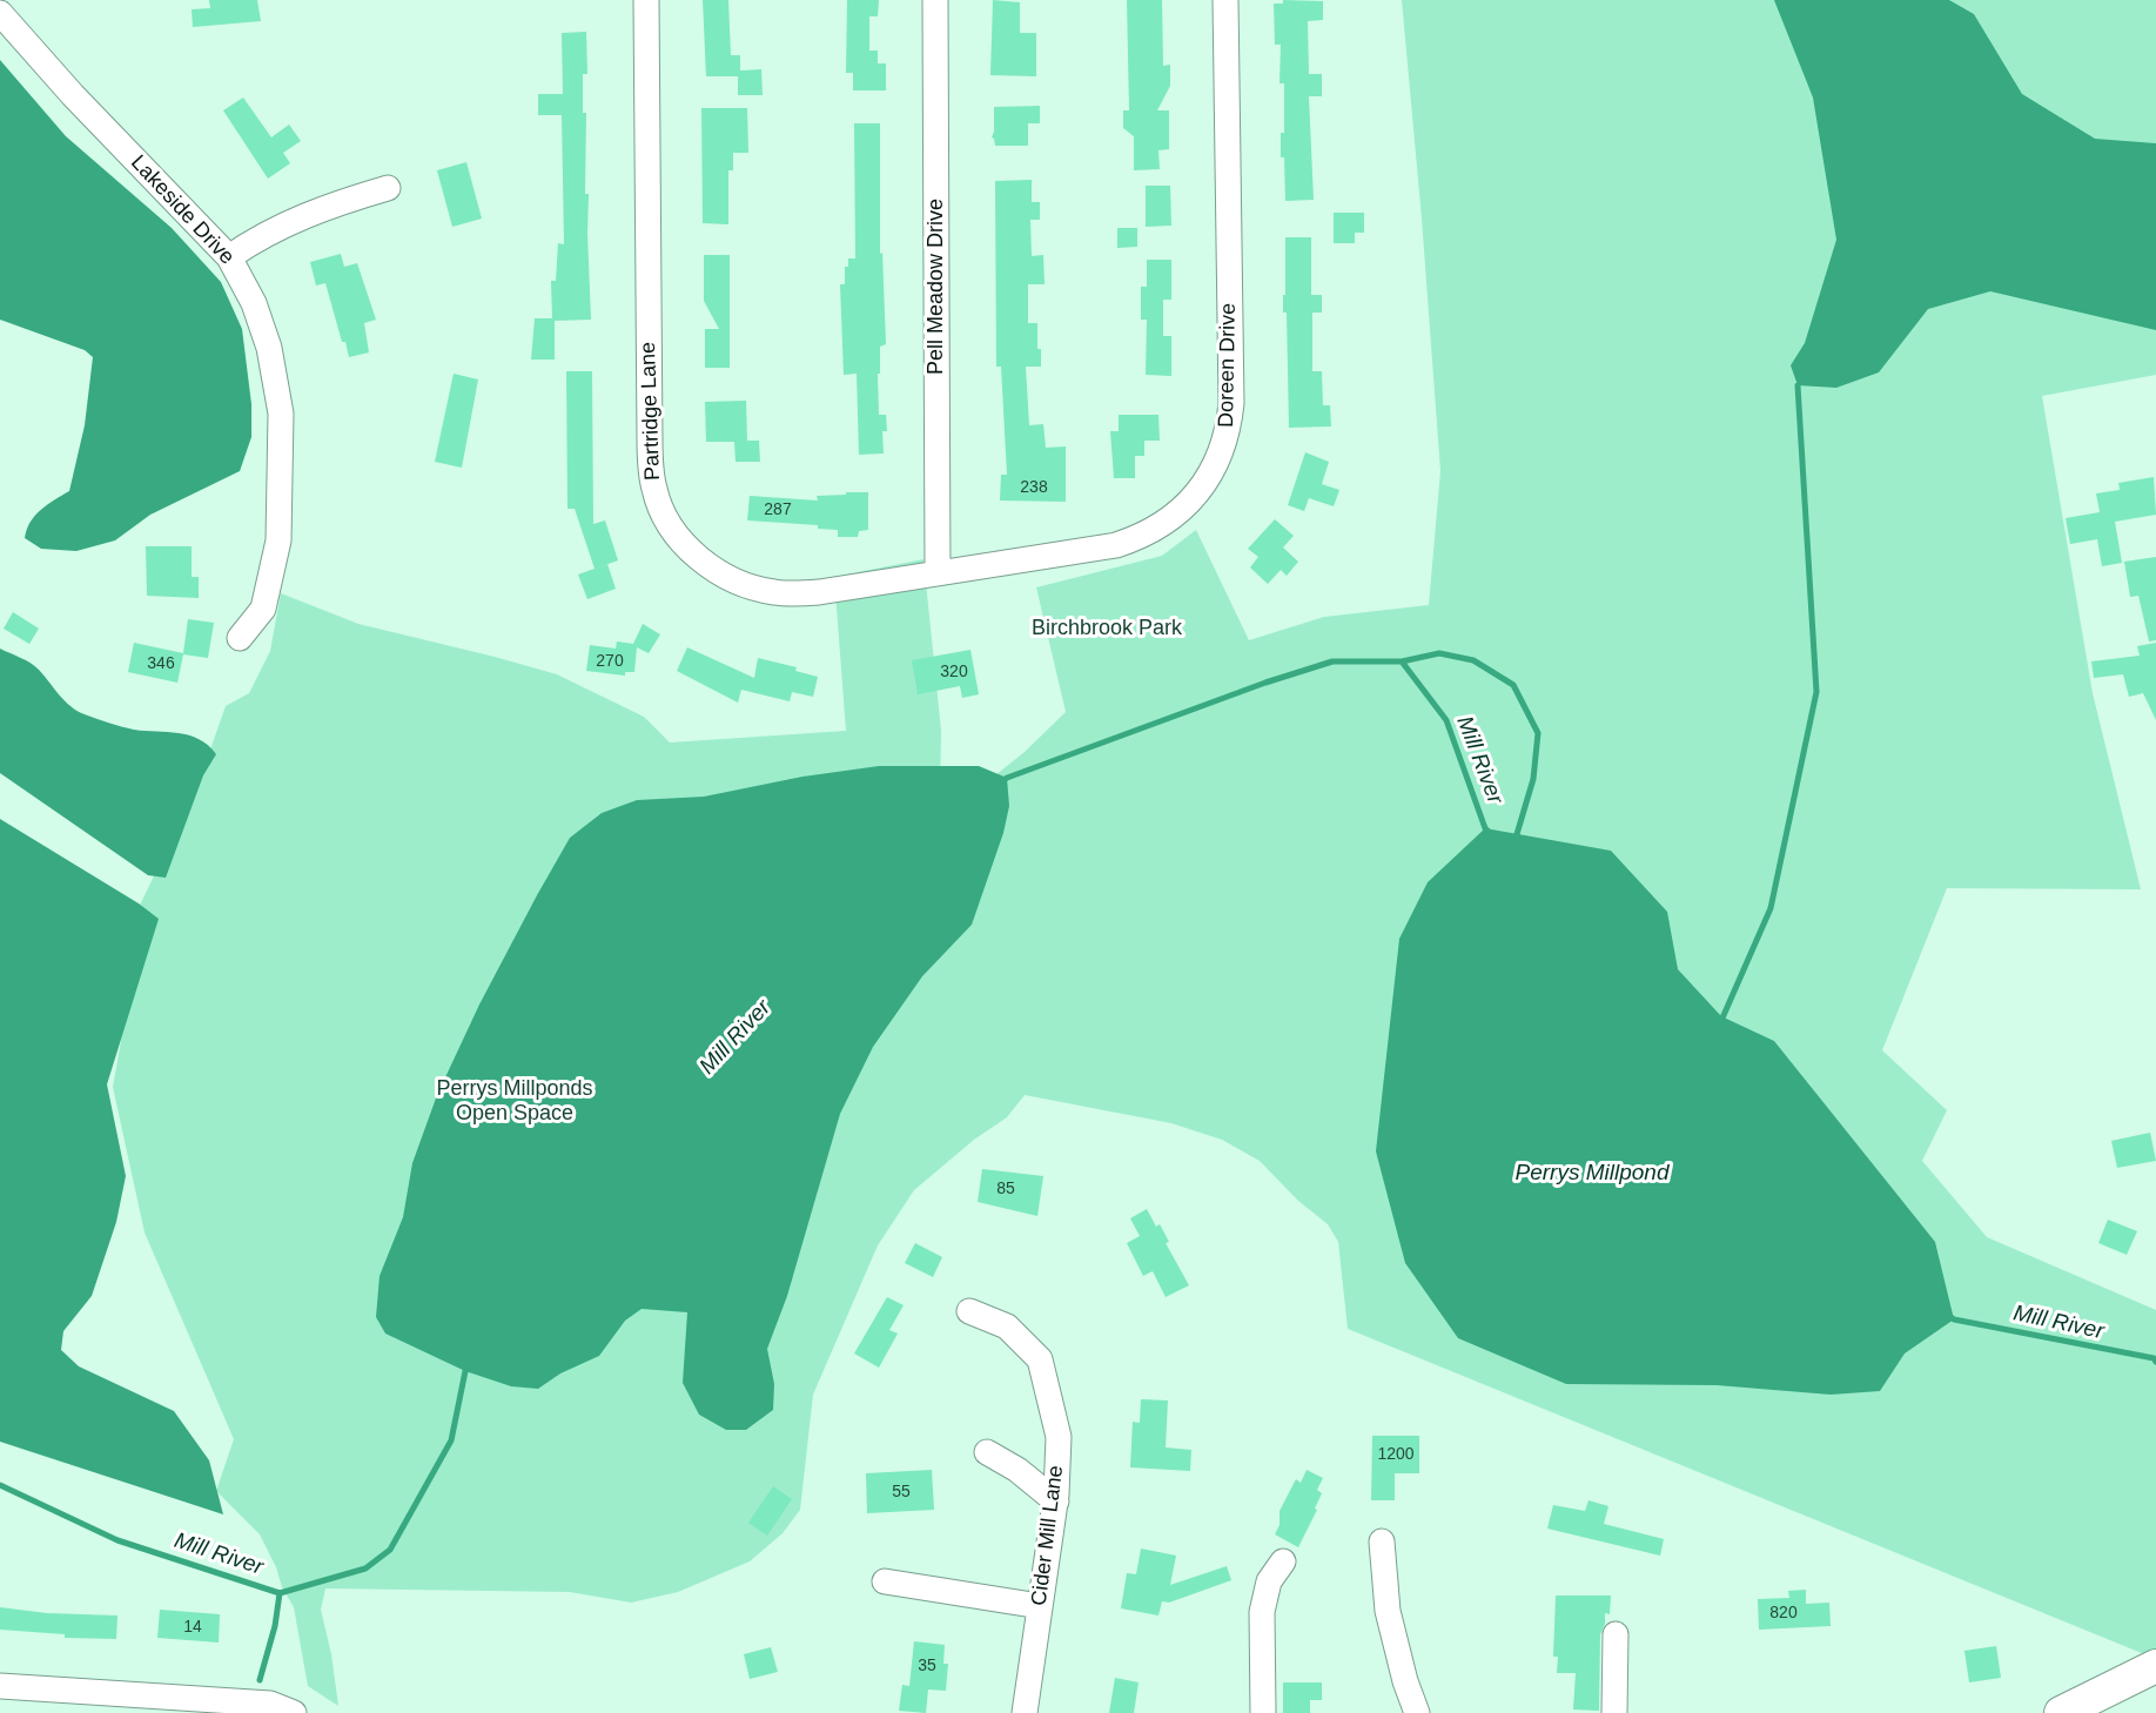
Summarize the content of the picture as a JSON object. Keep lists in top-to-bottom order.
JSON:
{
  "streets": {
    "street": [
      "Lakeside Drive",
      "Pell Meadow Drive",
      "Doreen Drive",
      "Partridge Lane",
      "Cider Mill Lane"
    ]
  },
  "crossings": [
    ["Pell Meadow Drive", "Doreen Drive"],
    ["Pell Meadow Drive", "Partridge Lane"],
    ["Doreen Drive", "Partridge Lane"]
  ],
  "water": ["Mill River", "Perrys Millpond"],
  "parks": ["Birchbrook Park", "Perrys Millponds Open Space"],
  "house_numbers": [
    "238",
    "287",
    "270",
    "346",
    "320",
    "85",
    "1200",
    "55",
    "820",
    "14",
    "35"
  ]
}
